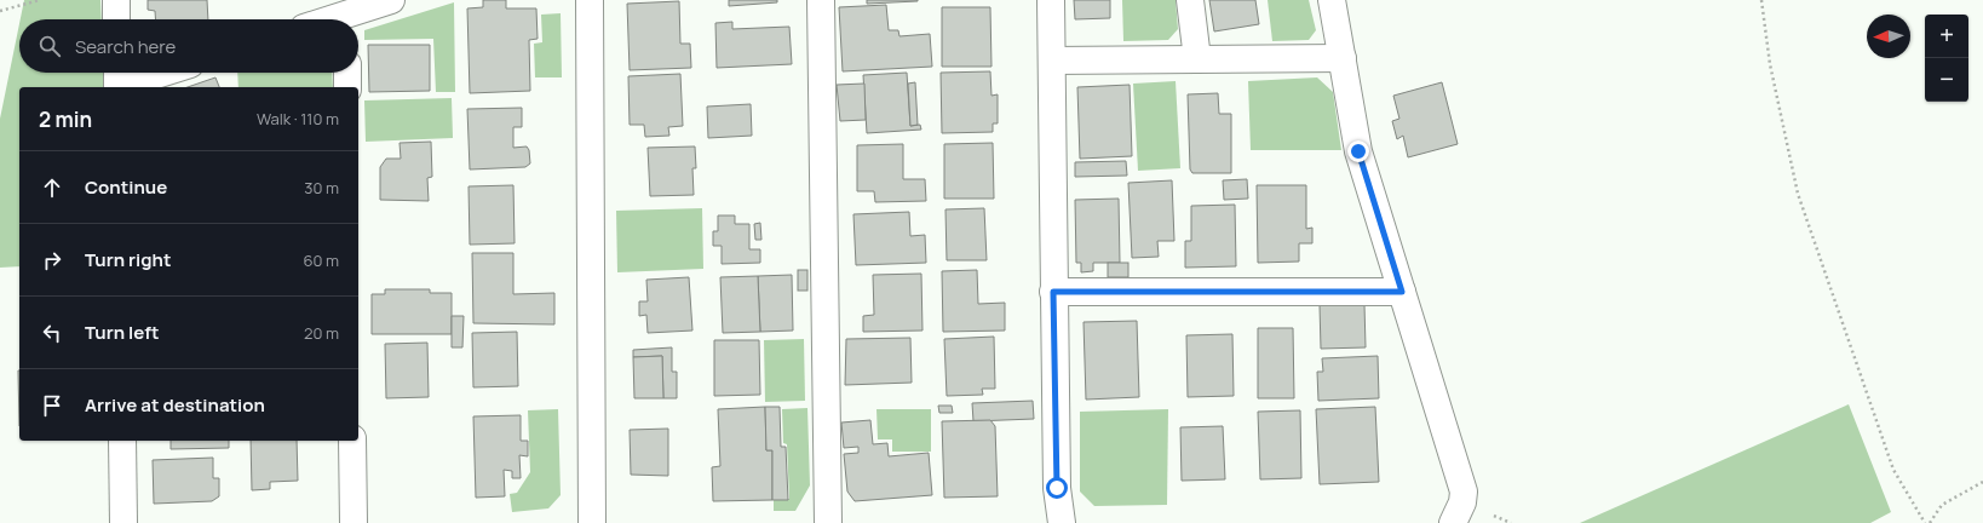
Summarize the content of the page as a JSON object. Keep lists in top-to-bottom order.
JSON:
{
  "north": "left",
  "page": {
    "map_buttons": ["+", "−"],
    "search": "Search here",
    "heading": ["2 min", "Walk · 110 m"],
    "list": [
      ["Continue", "30 m"],
      ["Turn right", "60 m"],
      ["Turn left", "20 m"],
      "Arrive at destination"
    ]
  }
}
